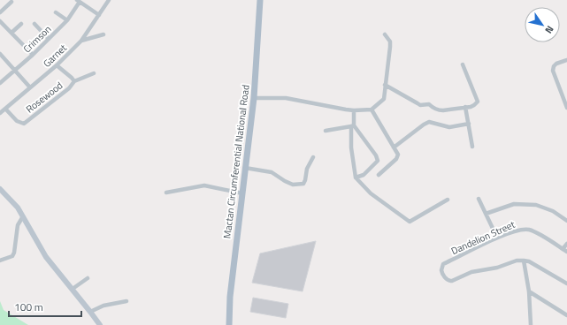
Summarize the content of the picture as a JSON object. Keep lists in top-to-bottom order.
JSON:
{
  "streets": {
    "main road": ["Mactan Circumferential National Road"],
    "street": [
      "Crimson",
      "Garnet",
      "Rosewood",
      "Dandelion Street"
    ]
  },
  "crossings": [
    ["Garnet", "Rosewood"]
  ],
  "scale_bar": "100 m",
  "north": "bottom right"
}
